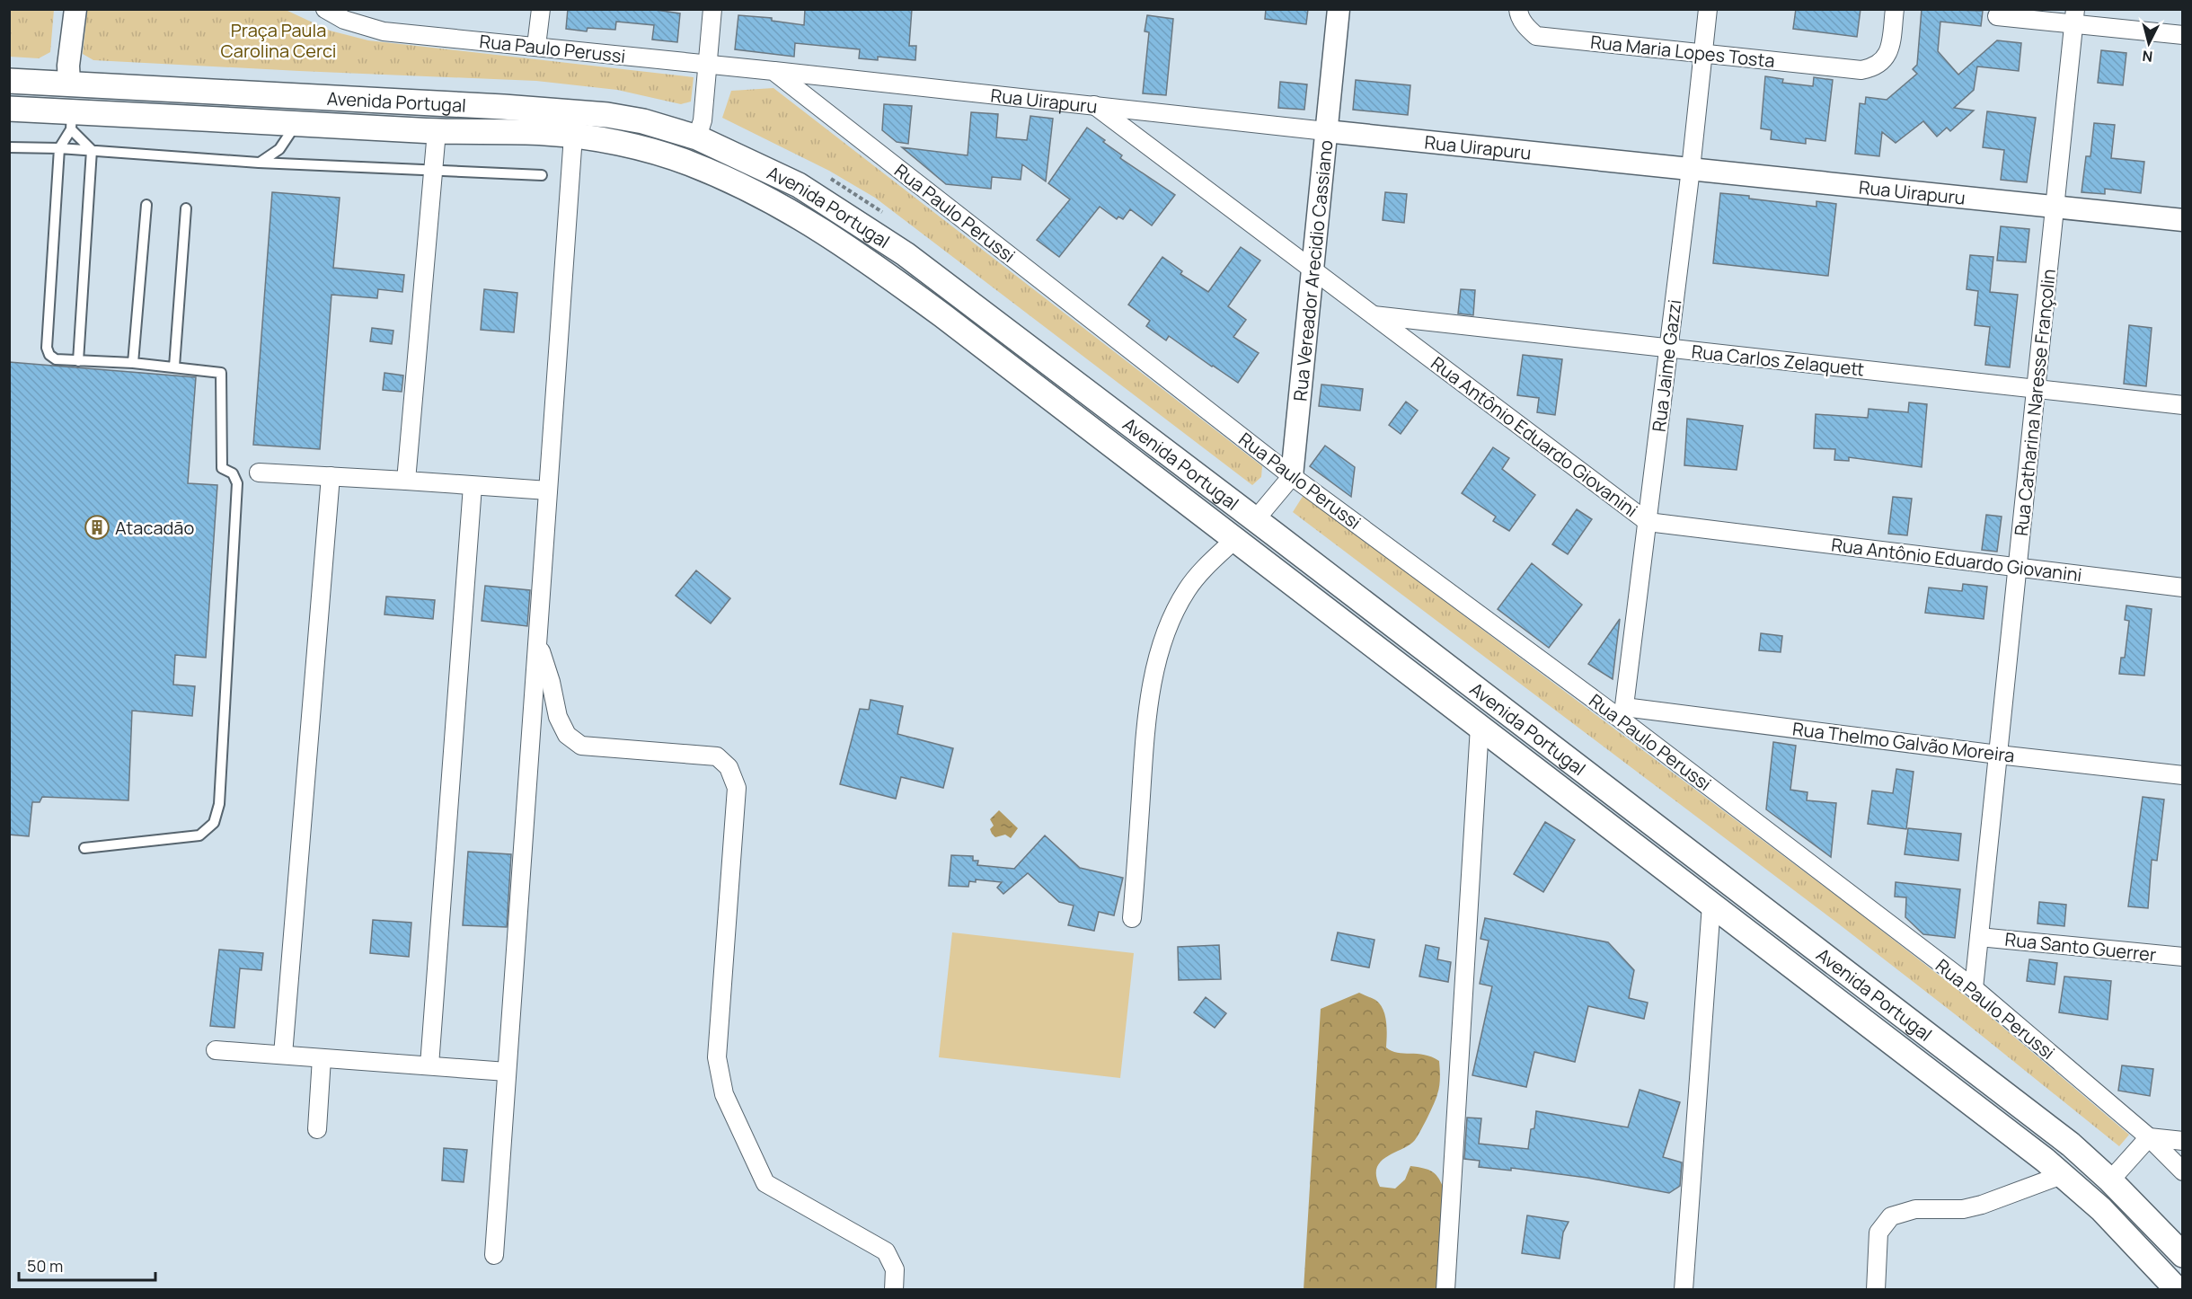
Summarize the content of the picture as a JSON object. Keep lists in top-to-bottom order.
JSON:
{
  "streets": {
    "main road": ["Avenida Portugal"],
    "street": [
      "Rua Paulo Perussi",
      "Rua Maria Lopes Tosta",
      "Rua Uirapuru",
      "Rua Vereador Arecidio Cassiano",
      "Rua Carlos Zelaquett",
      "Rua Jaime Gazzi",
      "Rua Catharina Naresse Françolin",
      "Rua Antônio Eduardo Giovanini",
      "Rua Thelmo Galvão Moreira",
      "Rua Santo Guerrer"
    ]
  },
  "crossings": [
    ["Rua Paulo Perussi", "Rua Uirapuru"],
    ["Rua Paulo Perussi", "Rua Vereador Arecidio Cassiano"],
    ["Rua Paulo Perussi", "Rua Jaime Gazzi"],
    ["Rua Paulo Perussi", "Rua Catharina Naresse Françolin"],
    ["Rua Paulo Perussi", "Rua Thelmo Galvão Moreira"],
    ["Rua Maria Lopes Tosta", "Rua Jaime Gazzi"],
    ["Rua Uirapuru", "Rua Vereador Arecidio Cassiano"],
    ["Rua Uirapuru", "Rua Jaime Gazzi"],
    ["Rua Uirapuru", "Rua Catharina Naresse Françolin"],
    ["Rua Uirapuru", "Rua Antônio Eduardo Giovanini"],
    ["Rua Vereador Arecidio Cassiano", "Rua Antônio Eduardo Giovanini"],
    ["Rua Carlos Zelaquett", "Rua Jaime Gazzi"],
    ["Rua Carlos Zelaquett", "Rua Catharina Naresse Françolin"],
    ["Rua Carlos Zelaquett", "Rua Antônio Eduardo Giovanini"],
    ["Rua Jaime Gazzi", "Rua Antônio Eduardo Giovanini"],
    ["Rua Jaime Gazzi", "Rua Thelmo Galvão Moreira"],
    ["Rua Catharina Naresse Françolin", "Rua Antônio Eduardo Giovanini"],
    ["Rua Catharina Naresse Françolin", "Rua Thelmo Galvão Moreira"],
    ["Rua Catharina Naresse Françolin", "Rua Santo Guerrer"]
  ],
  "parks": ["Praça Paula Carolina Cerci"],
  "places": {
    "building": ["Atacadão"]
  },
  "scale_bar": "50 m",
  "north": "bottom"
}
